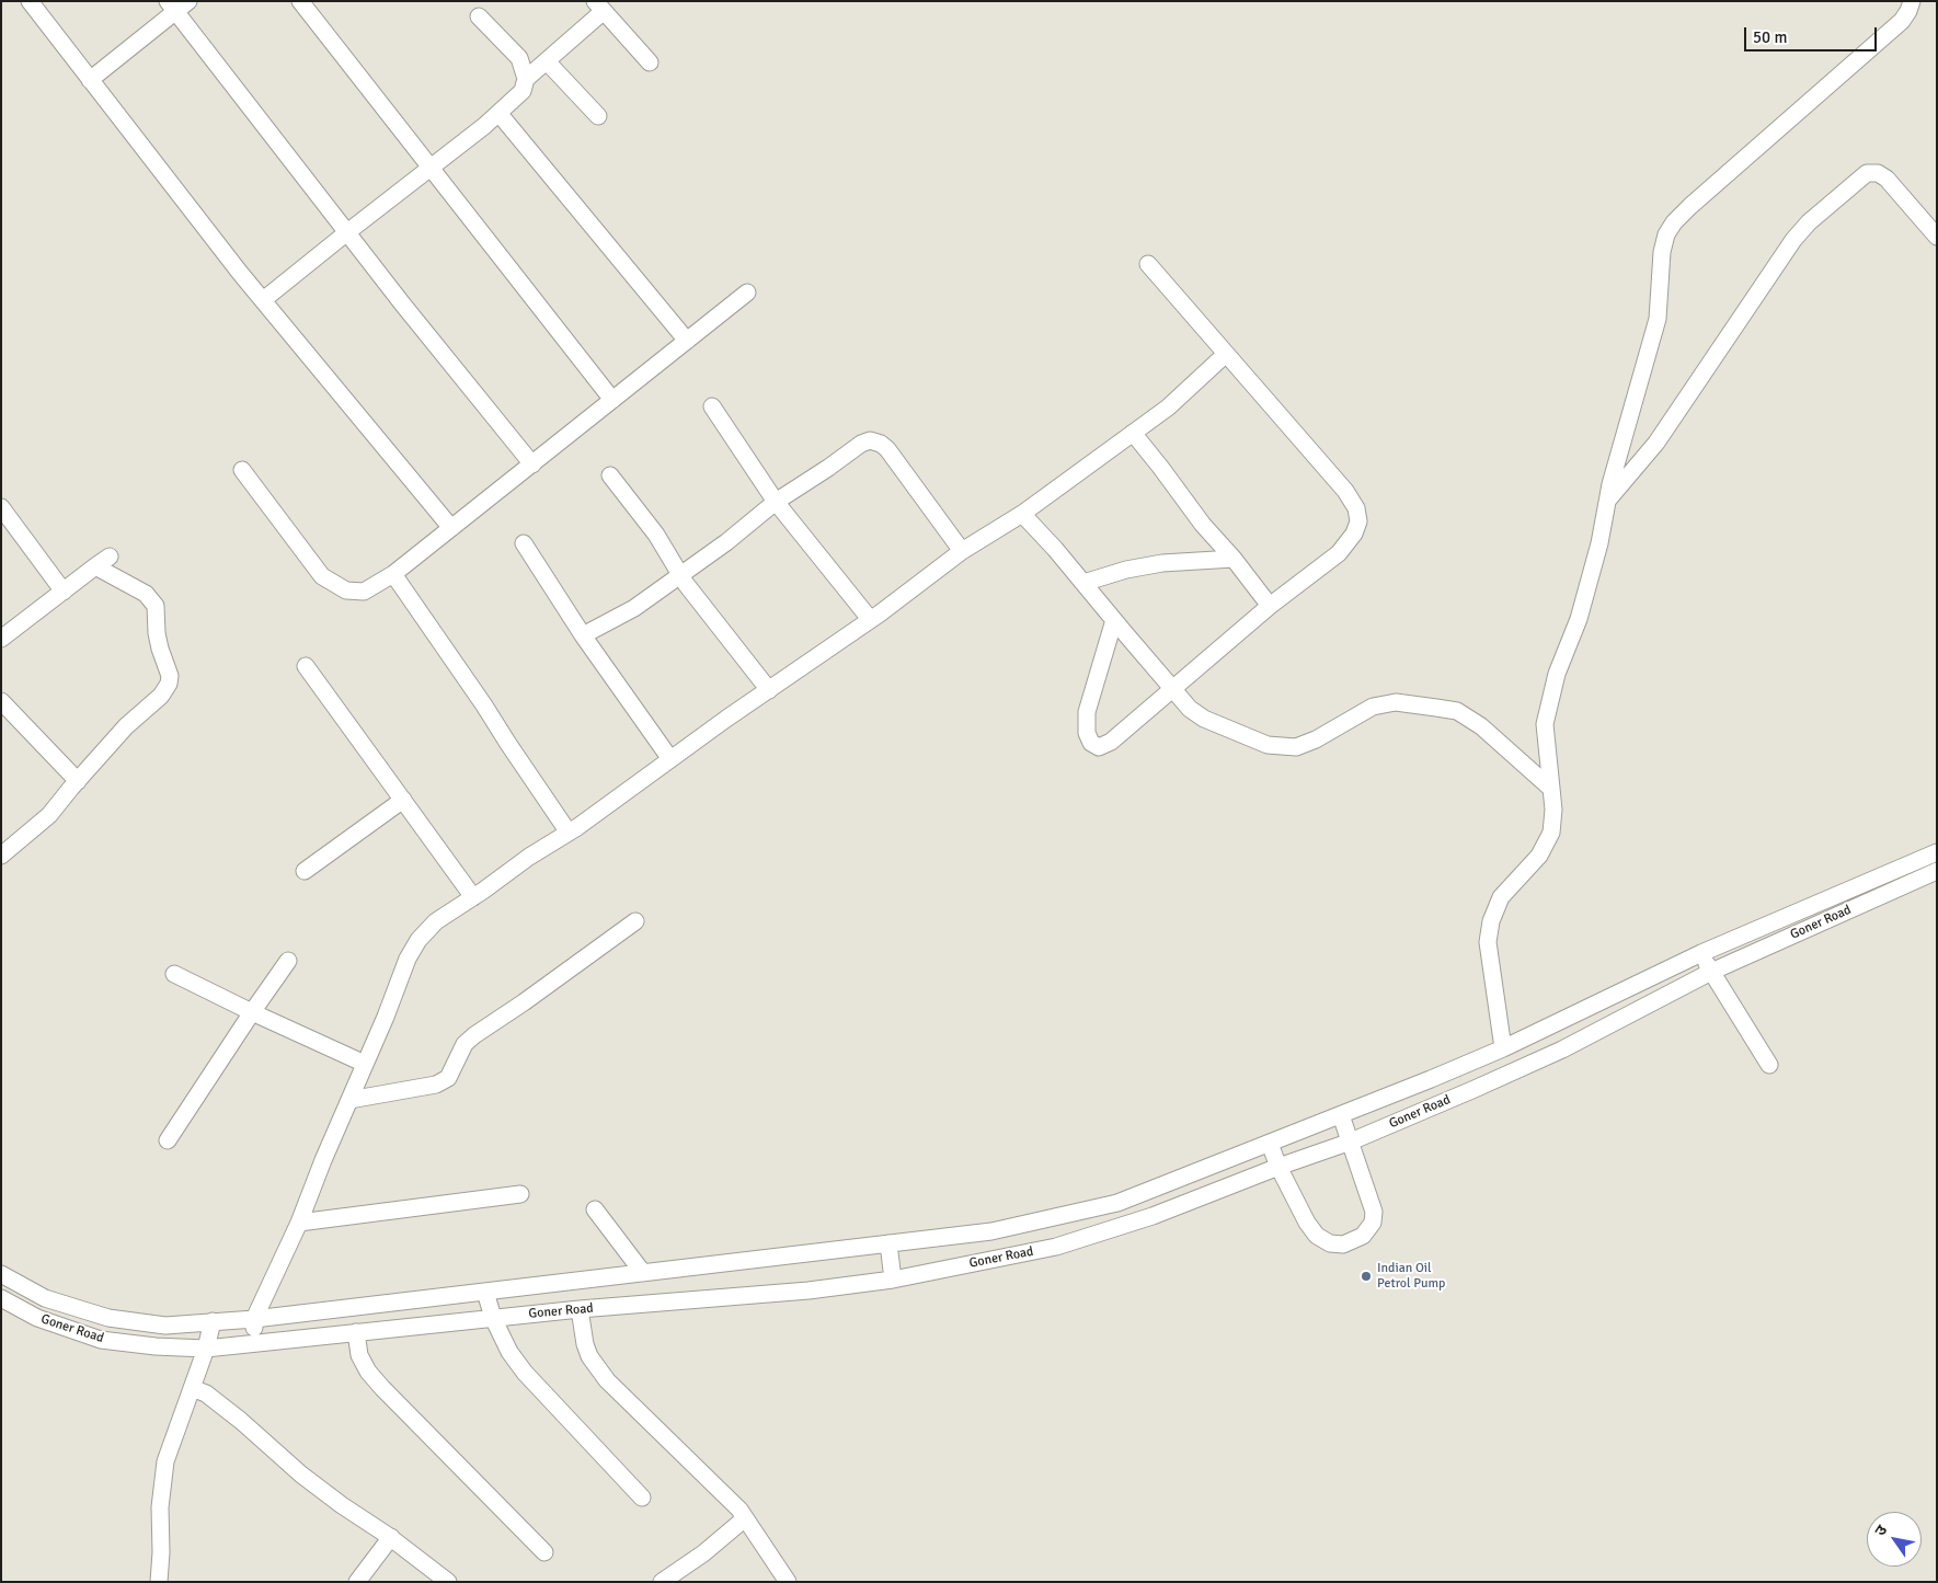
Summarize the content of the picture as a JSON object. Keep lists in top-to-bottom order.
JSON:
{
  "streets": {
    "street": ["Goner Road"]
  },
  "places": ["Indian Oil Petrol Pump"],
  "scale_bar": "50 m",
  "north": "top left"
}
